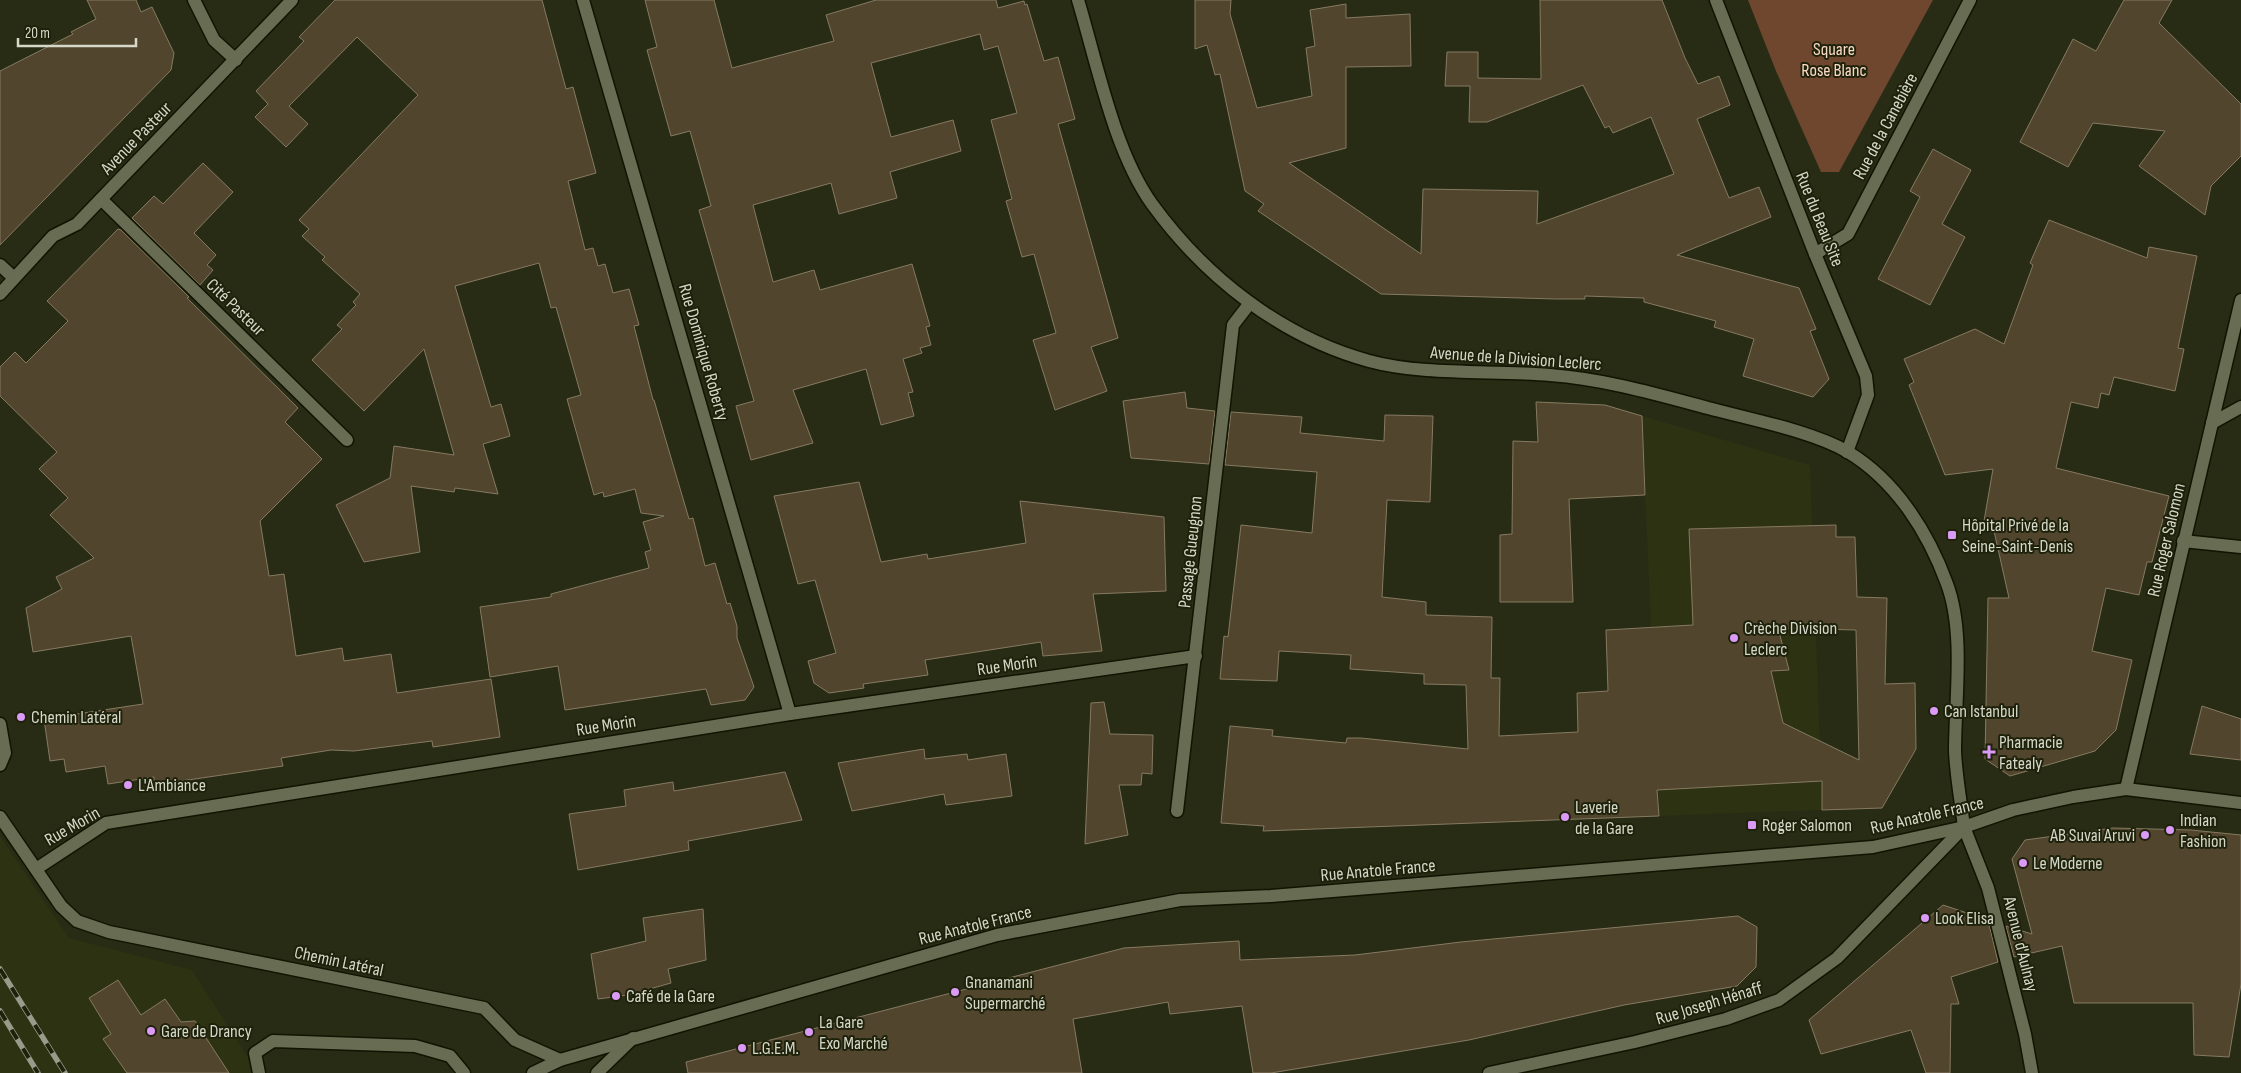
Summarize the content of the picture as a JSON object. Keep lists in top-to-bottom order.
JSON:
{
  "streets": {
    "street": [
      "Rue de la Canebière",
      "Avenue Pasteur",
      "Rue du Beau Site",
      "Cité Pasteur",
      "Rue Dominique Roberty",
      "Avenue de la Division Leclerc",
      "Rue Roger Salomon",
      "Passage Gueugnon",
      "Rue Morin",
      "Rue Anatole France",
      "Avenue d'Aulnay",
      "Chemin Latéral",
      "Rue Joseph Hénaff"
    ]
  },
  "crossings": [
    ["Rue de la Canebière", "Rue du Beau Site"],
    ["Avenue Pasteur", "Cité Pasteur"],
    ["Rue du Beau Site", "Avenue de la Division Leclerc"],
    ["Rue Dominique Roberty", "Rue Morin"],
    ["Avenue de la Division Leclerc", "Passage Gueugnon"],
    ["Avenue de la Division Leclerc", "Rue Anatole France"],
    ["Avenue de la Division Leclerc", "Avenue d'Aulnay"],
    ["Avenue de la Division Leclerc", "Rue Joseph Hénaff"],
    ["Rue Roger Salomon", "Rue Anatole France"],
    ["Passage Gueugnon", "Rue Morin"],
    ["Rue Morin", "Chemin Latéral"],
    ["Rue Anatole France", "Avenue d'Aulnay"],
    ["Rue Anatole France", "Chemin Latéral"],
    ["Rue Anatole France", "Rue Joseph Hénaff"],
    ["Avenue d'Aulnay", "Rue Joseph Hénaff"]
  ],
  "parks": ["Square Rose Blanc"],
  "places": {
    "transit": ["Hôpital Privé de la Seine-Saint-Denis", "Roger Salomon"],
    "other": [
      "Crèche Division Leclerc",
      "Can Istanbul",
      "Chemin Latéral",
      "L'Ambiance",
      "Laverie de la Gare",
      "Indian Fashion",
      "AB Suvai Aruvi",
      "Le Moderne",
      "Look Elisa",
      "Gnanamani Supermarché",
      "Café de la Gare",
      "Gare de Drancy",
      "La Gare Exo Marché",
      "L.G.E.M."
    ],
    "health": ["Pharmacie Fatealy"]
  },
  "scale_bar": "20 m"
}
